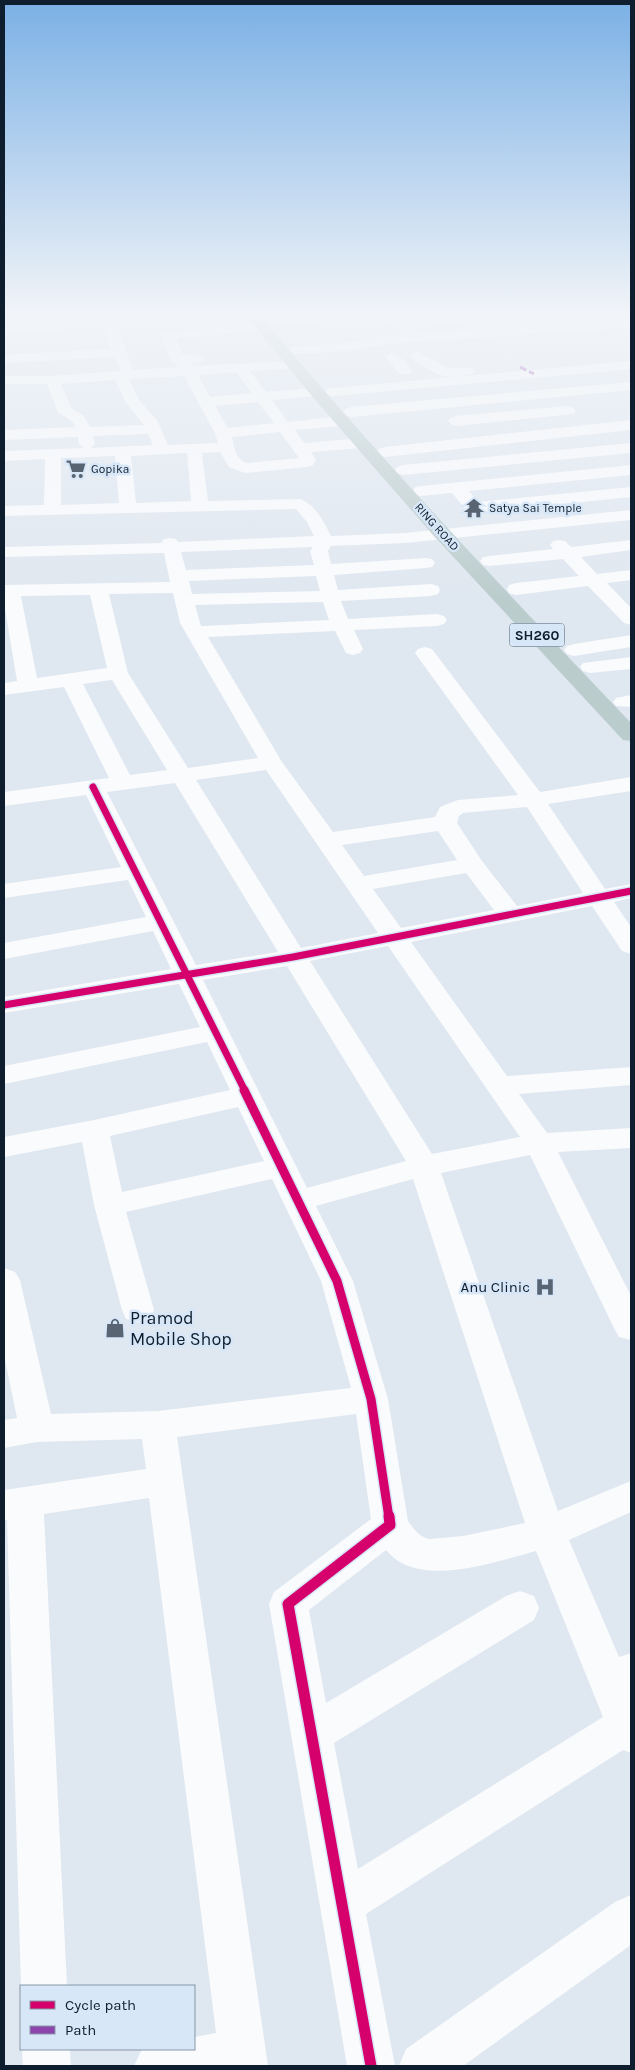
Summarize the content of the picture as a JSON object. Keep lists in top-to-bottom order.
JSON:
{
  "streets": {
    "highway": ["RING ROAD", "SH260"]
  },
  "places": {
    "supermarket": ["Gopika"],
    "temple": ["Satya Sai Temple"],
    "hospital": ["Anu Clinic"],
    "shop": ["Pramod Mobile Shop"]
  },
  "legend": ["Cycle path", "Path"]
}
